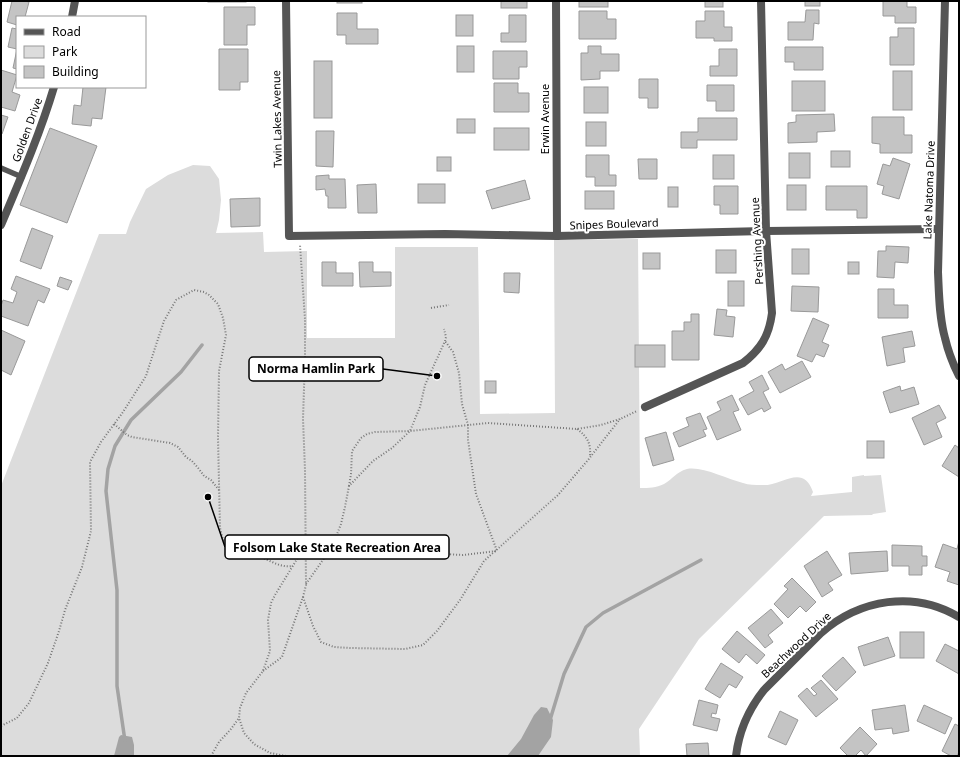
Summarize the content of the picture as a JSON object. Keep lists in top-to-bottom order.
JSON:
{
  "streets": {
    "street": [
      "Twin Lakes Avenue",
      "Erwin Avenue",
      "Golden Drive",
      "Lake Natoma Drive",
      "Snipes Boulevard",
      "Pershing Avenue",
      "Beachwood Drive"
    ]
  },
  "crossings": [
    ["Twin Lakes Avenue", "Snipes Boulevard"],
    ["Erwin Avenue", "Snipes Boulevard"],
    ["Lake Natoma Drive", "Snipes Boulevard"],
    ["Snipes Boulevard", "Pershing Avenue"]
  ],
  "places": ["Norma Hamlin Park", "Folsom Lake State Recreation Area"],
  "legend": ["Road", "Park", "Building"]
}
